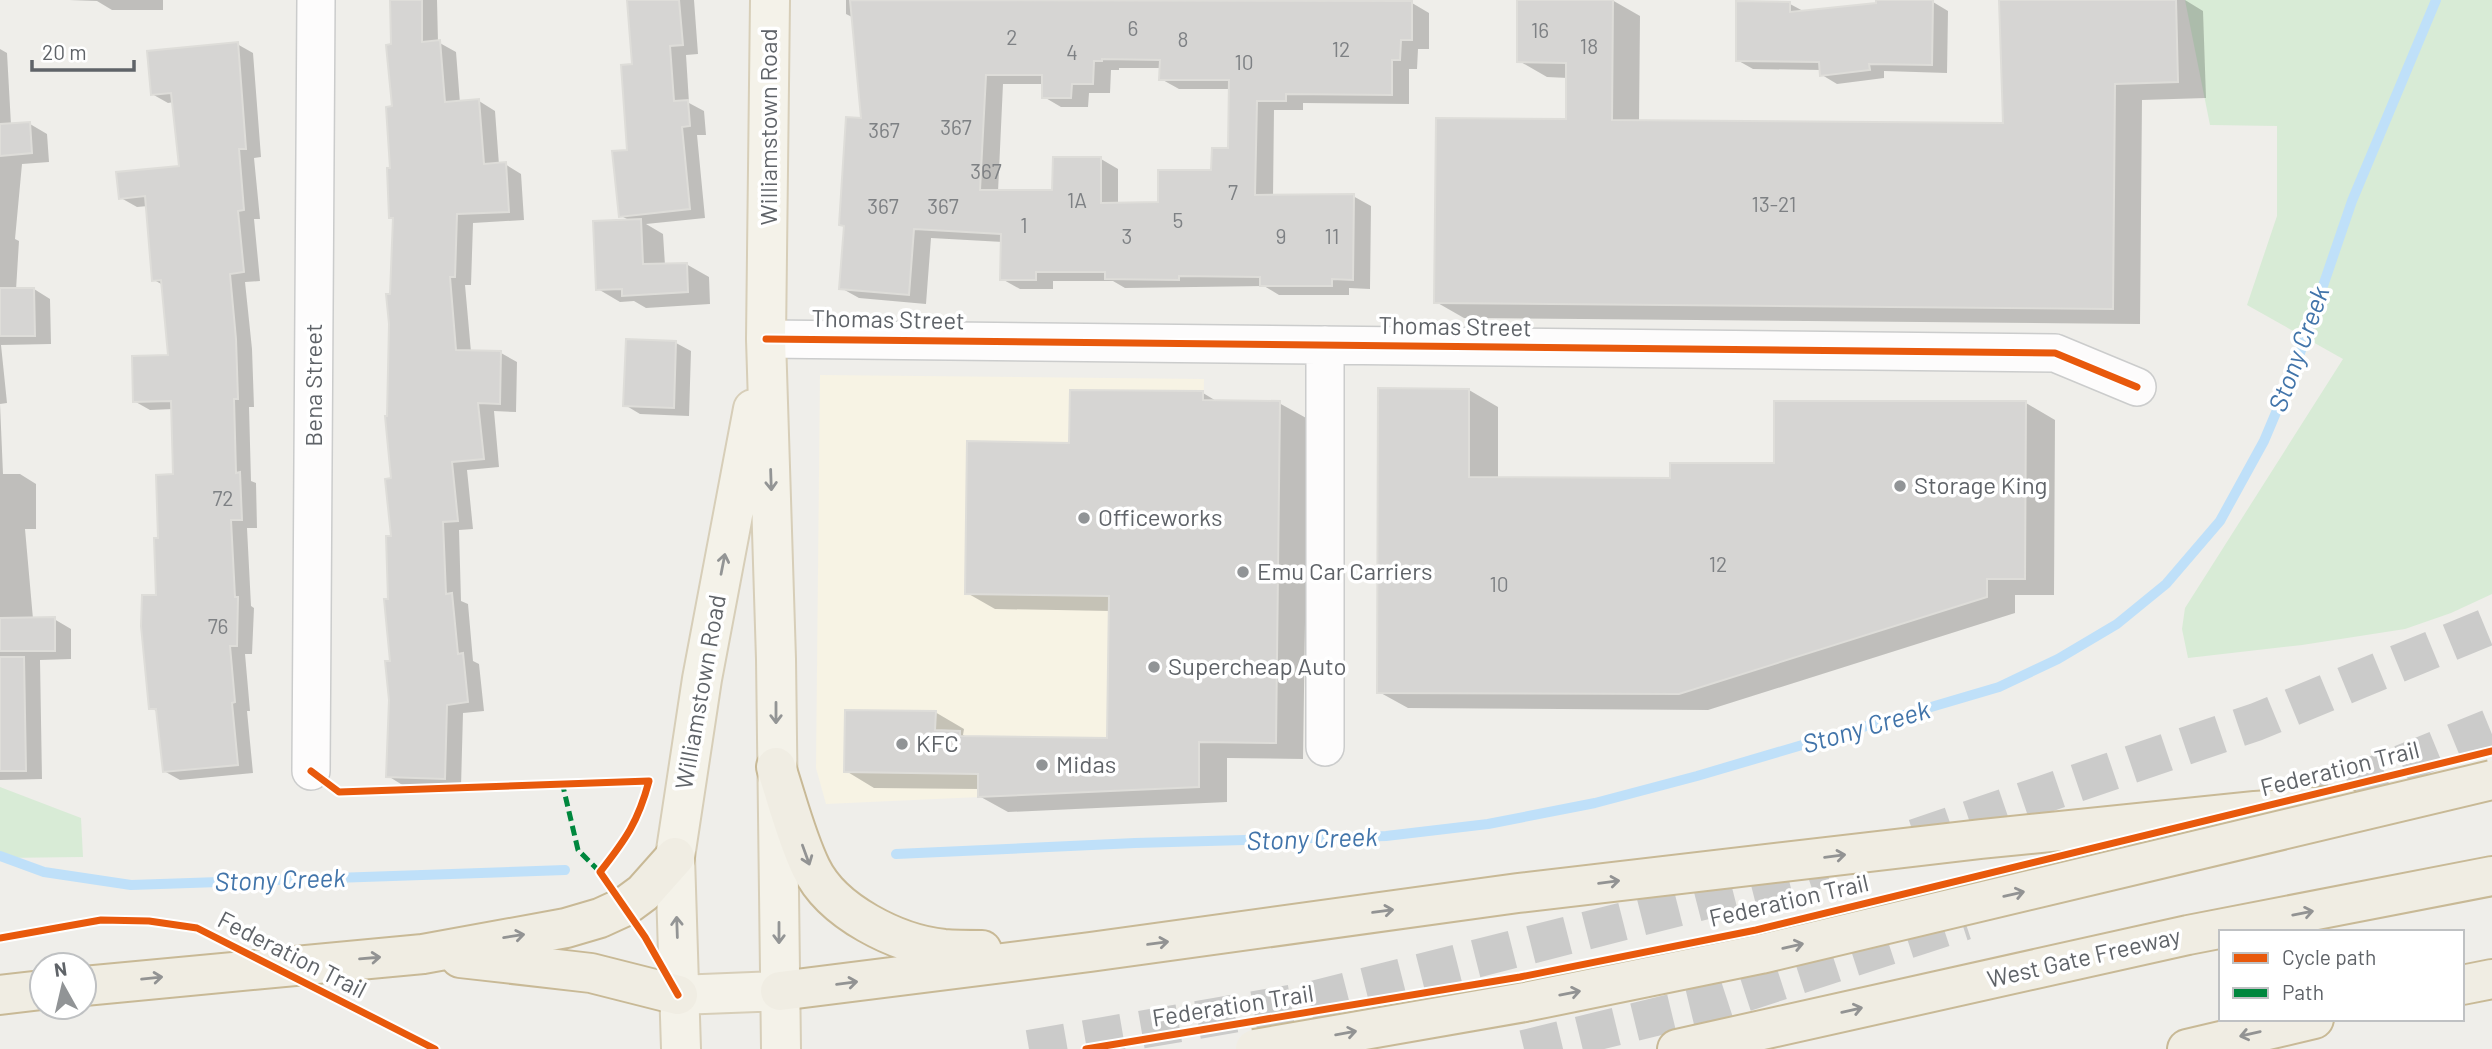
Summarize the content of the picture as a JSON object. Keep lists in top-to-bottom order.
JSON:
{
  "streets": {
    "highway": ["West Gate Freeway"],
    "main road": ["Williamstown Road"],
    "street": ["Thomas Street", "Bena Street"],
    "cycle path": ["Federation Trail"]
  },
  "crossings": [
    ["Williamstown Road", "Thomas Street"]
  ],
  "water": ["Stony Creek"],
  "places": [
    "Storage King",
    "Officeworks",
    "Emu Car Carriers",
    "Supercheap Auto",
    "KFC",
    "Midas"
  ],
  "house_numbers": [
    "6",
    "16",
    "2",
    "8",
    "18",
    "12",
    "4",
    "10",
    "367",
    "367",
    "367",
    "7",
    "1A",
    "13-21",
    "367",
    "367",
    "5",
    "1",
    "3",
    "9",
    "11",
    "72",
    "12",
    "10",
    "76"
  ],
  "legend": ["Cycle path", "Path"],
  "scale_bar": "20 m",
  "north": "top"
}
